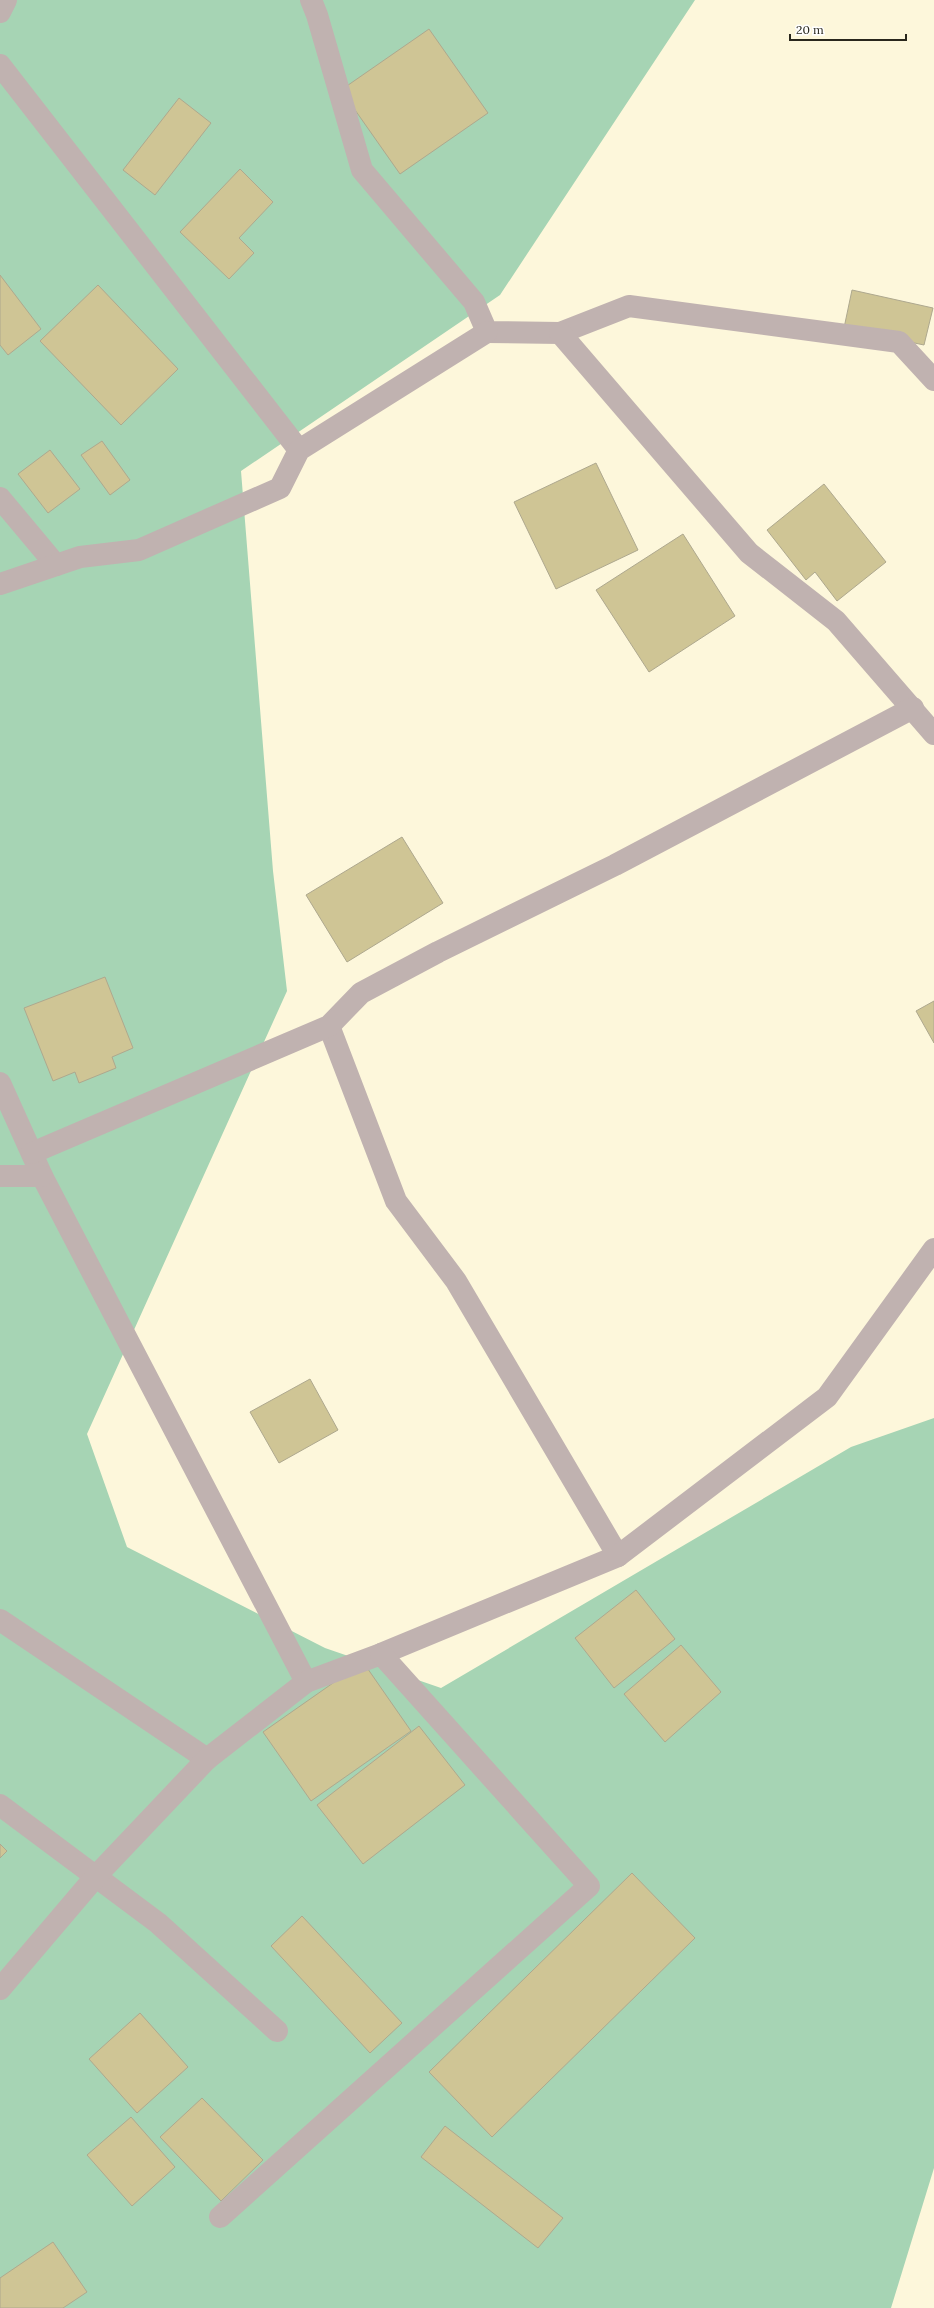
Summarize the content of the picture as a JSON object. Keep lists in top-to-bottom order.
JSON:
{
  "scale_bar": "20 m"
}
